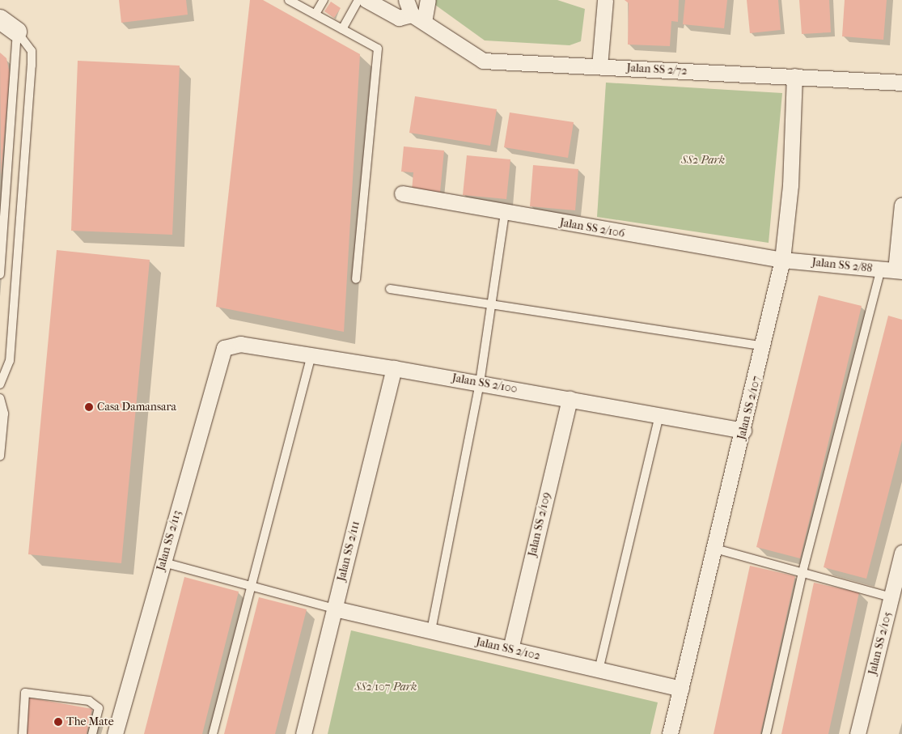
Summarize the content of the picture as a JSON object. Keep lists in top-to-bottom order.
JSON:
{
  "streets": {
    "street": [
      "Jalan SS 2/72",
      "Jalan SS 2/106",
      "Jalan SS 2/88",
      "Jalan SS 2/100",
      "Jalan SS 2/107",
      "Jalan SS 2/109",
      "Jalan SS 2/113",
      "Jalan SS 2/111",
      "Jalan SS 2/105",
      "Jalan SS 2/102"
    ]
  },
  "crossings": [
    ["Jalan SS 2/72", "Jalan SS 2/107"],
    ["Jalan SS 2/106", "Jalan SS 2/88"],
    ["Jalan SS 2/106", "Jalan SS 2/107"],
    ["Jalan SS 2/88", "Jalan SS 2/107"],
    ["Jalan SS 2/100", "Jalan SS 2/107"],
    ["Jalan SS 2/100", "Jalan SS 2/109"],
    ["Jalan SS 2/100", "Jalan SS 2/113"],
    ["Jalan SS 2/100", "Jalan SS 2/111"],
    ["Jalan SS 2/107", "Jalan SS 2/102"],
    ["Jalan SS 2/109", "Jalan SS 2/102"],
    ["Jalan SS 2/111", "Jalan SS 2/102"]
  ],
  "parks": ["SS2 Park", "SS2/107 Park"],
  "places": ["Casa Damansara", "The Mate"]
}
